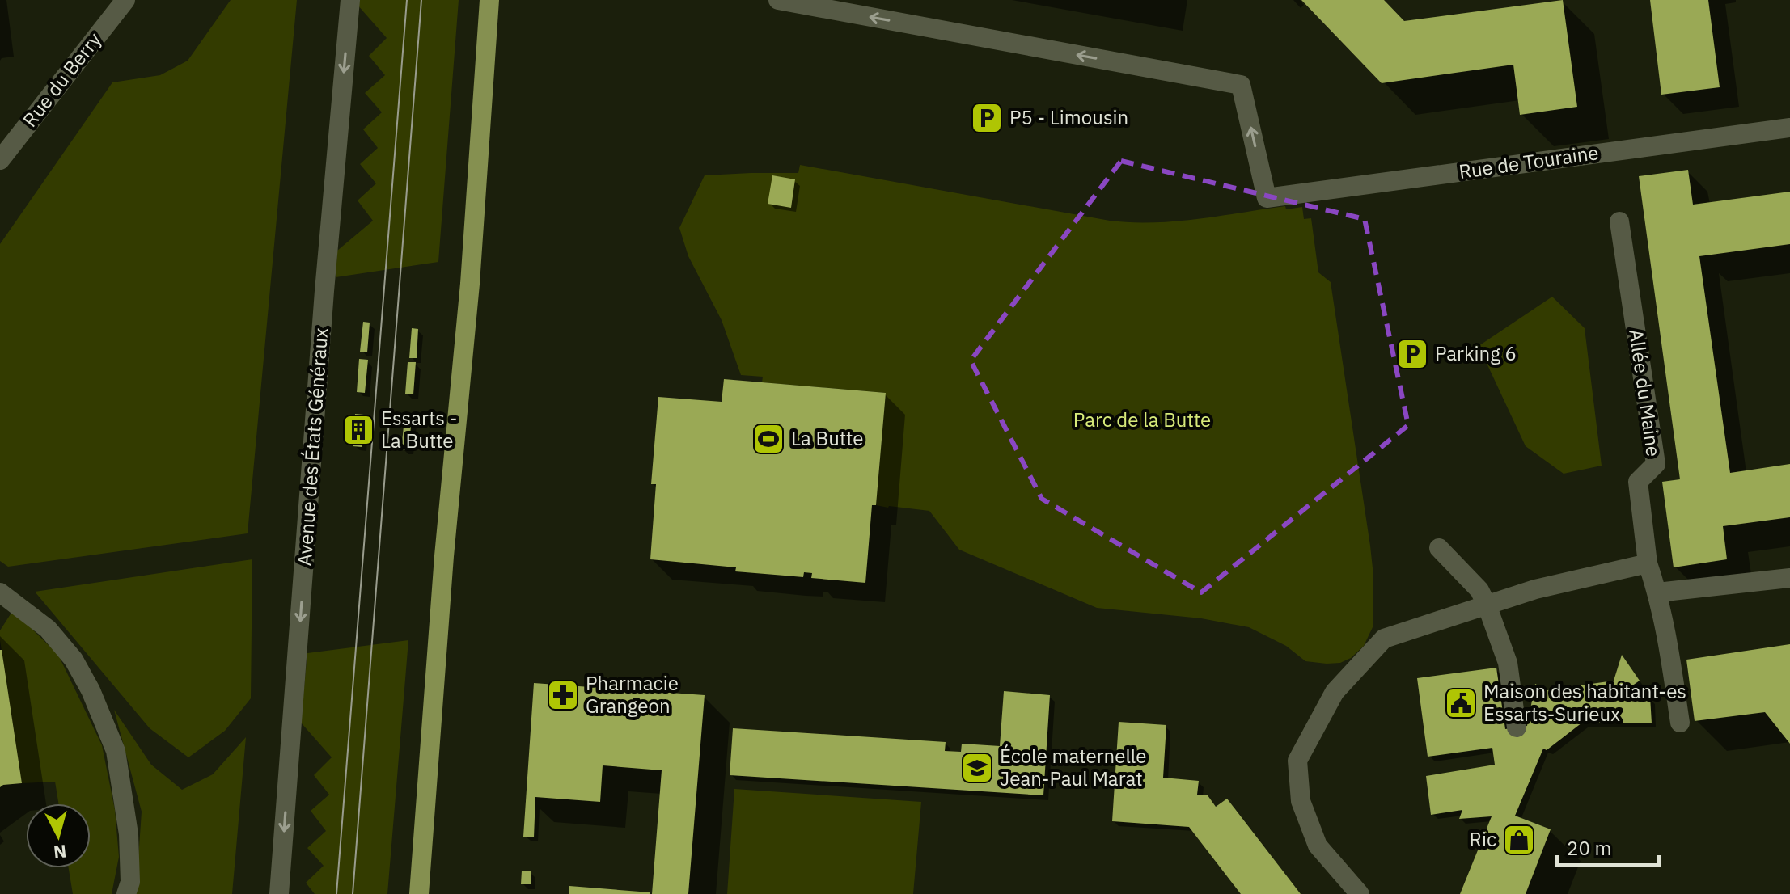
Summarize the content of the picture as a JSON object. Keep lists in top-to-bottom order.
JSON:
{
  "streets": {
    "street": [
      "Rue du Berry",
      "Rue de Touraine",
      "Allée du Maine",
      "Avenue des États Généraux"
    ]
  },
  "one_way": ["Rue de Touraine", "Avenue des États Généraux"],
  "parks": ["Parc de la Butte"],
  "places": {
    "parking": ["P5 - Limousin", "Parking 6"],
    "building": ["Essarts - La Butte"],
    "sports": ["La Butte"],
    "pharmacy": ["Pharmacie Grangeon"],
    "public building": ["Maison des habitant-es Essarts-Surieux"],
    "school or university": ["École maternelle Jean-Paul Marat"],
    "shop": ["Ric"]
  },
  "scale_bar": "20 m",
  "north": "bottom"
}
